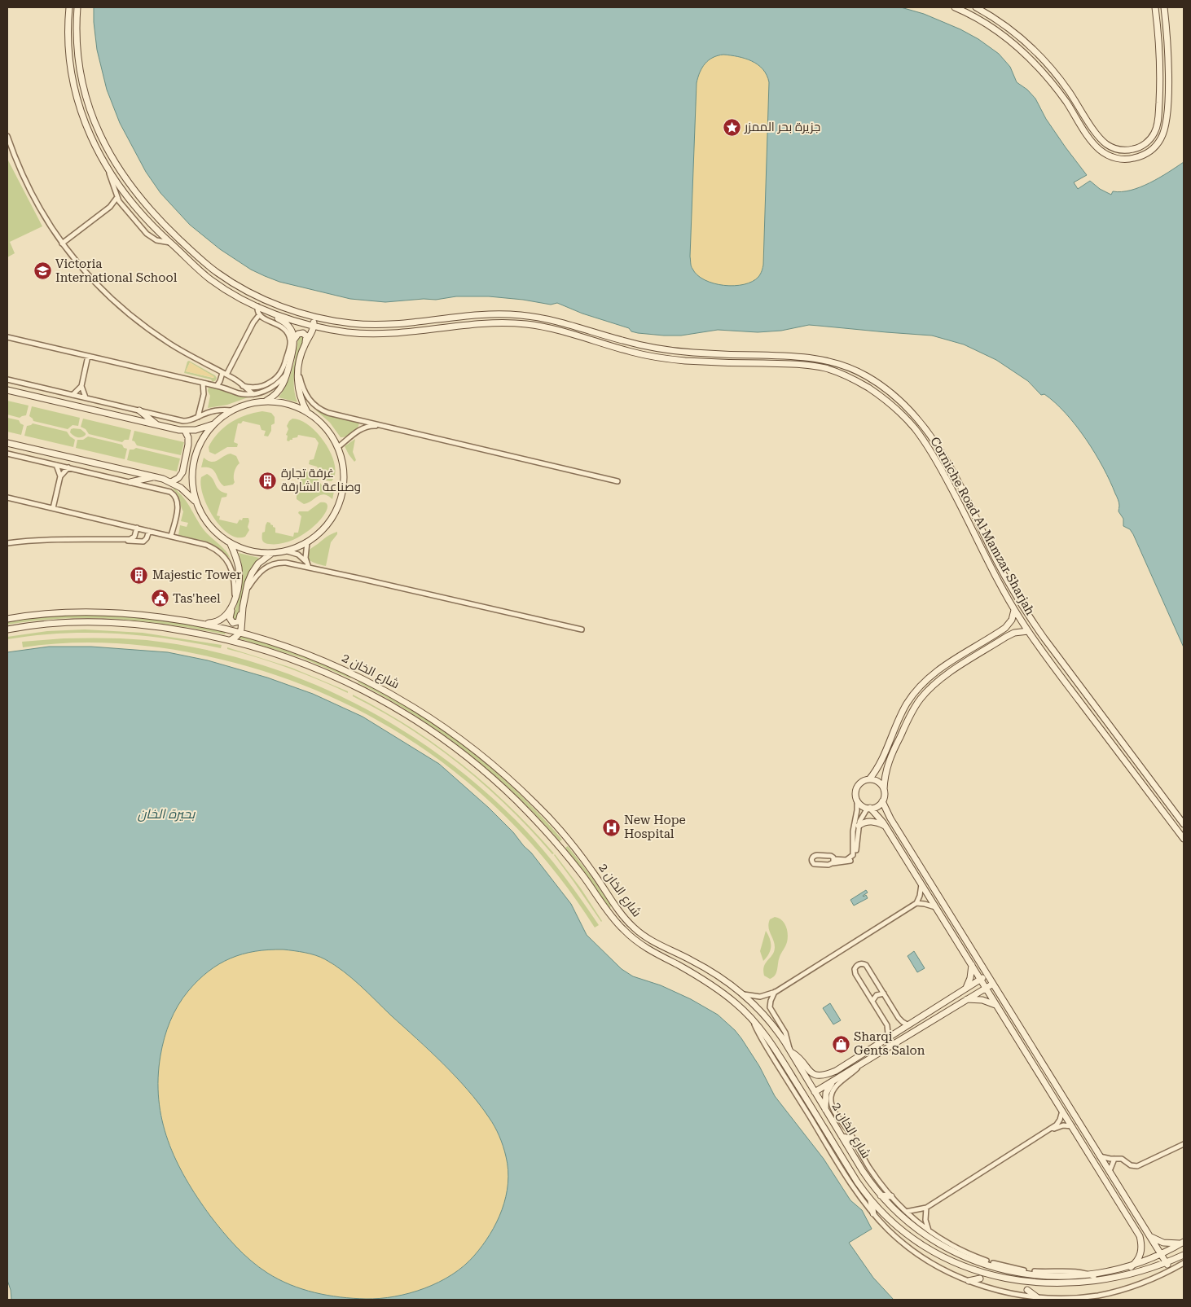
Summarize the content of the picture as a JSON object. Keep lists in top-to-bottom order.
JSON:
{
  "streets": {
    "street": ["Corniche Road Al Mamzar Sharjah", "شارع الخان 2"]
  },
  "water": ["بحيرة الخان"],
  "places": {
    "place": ["جزيرة بحر الممزر"],
    "school or university": ["Victoria International School"],
    "building": ["غرفة تجارة وصناعة الشارقة", "Majestic Tower"],
    "public building": ["Tas'heel"],
    "hospital": ["New Hope Hospital"],
    "shop": ["Sharqi Gents Salon"]
  }
}
